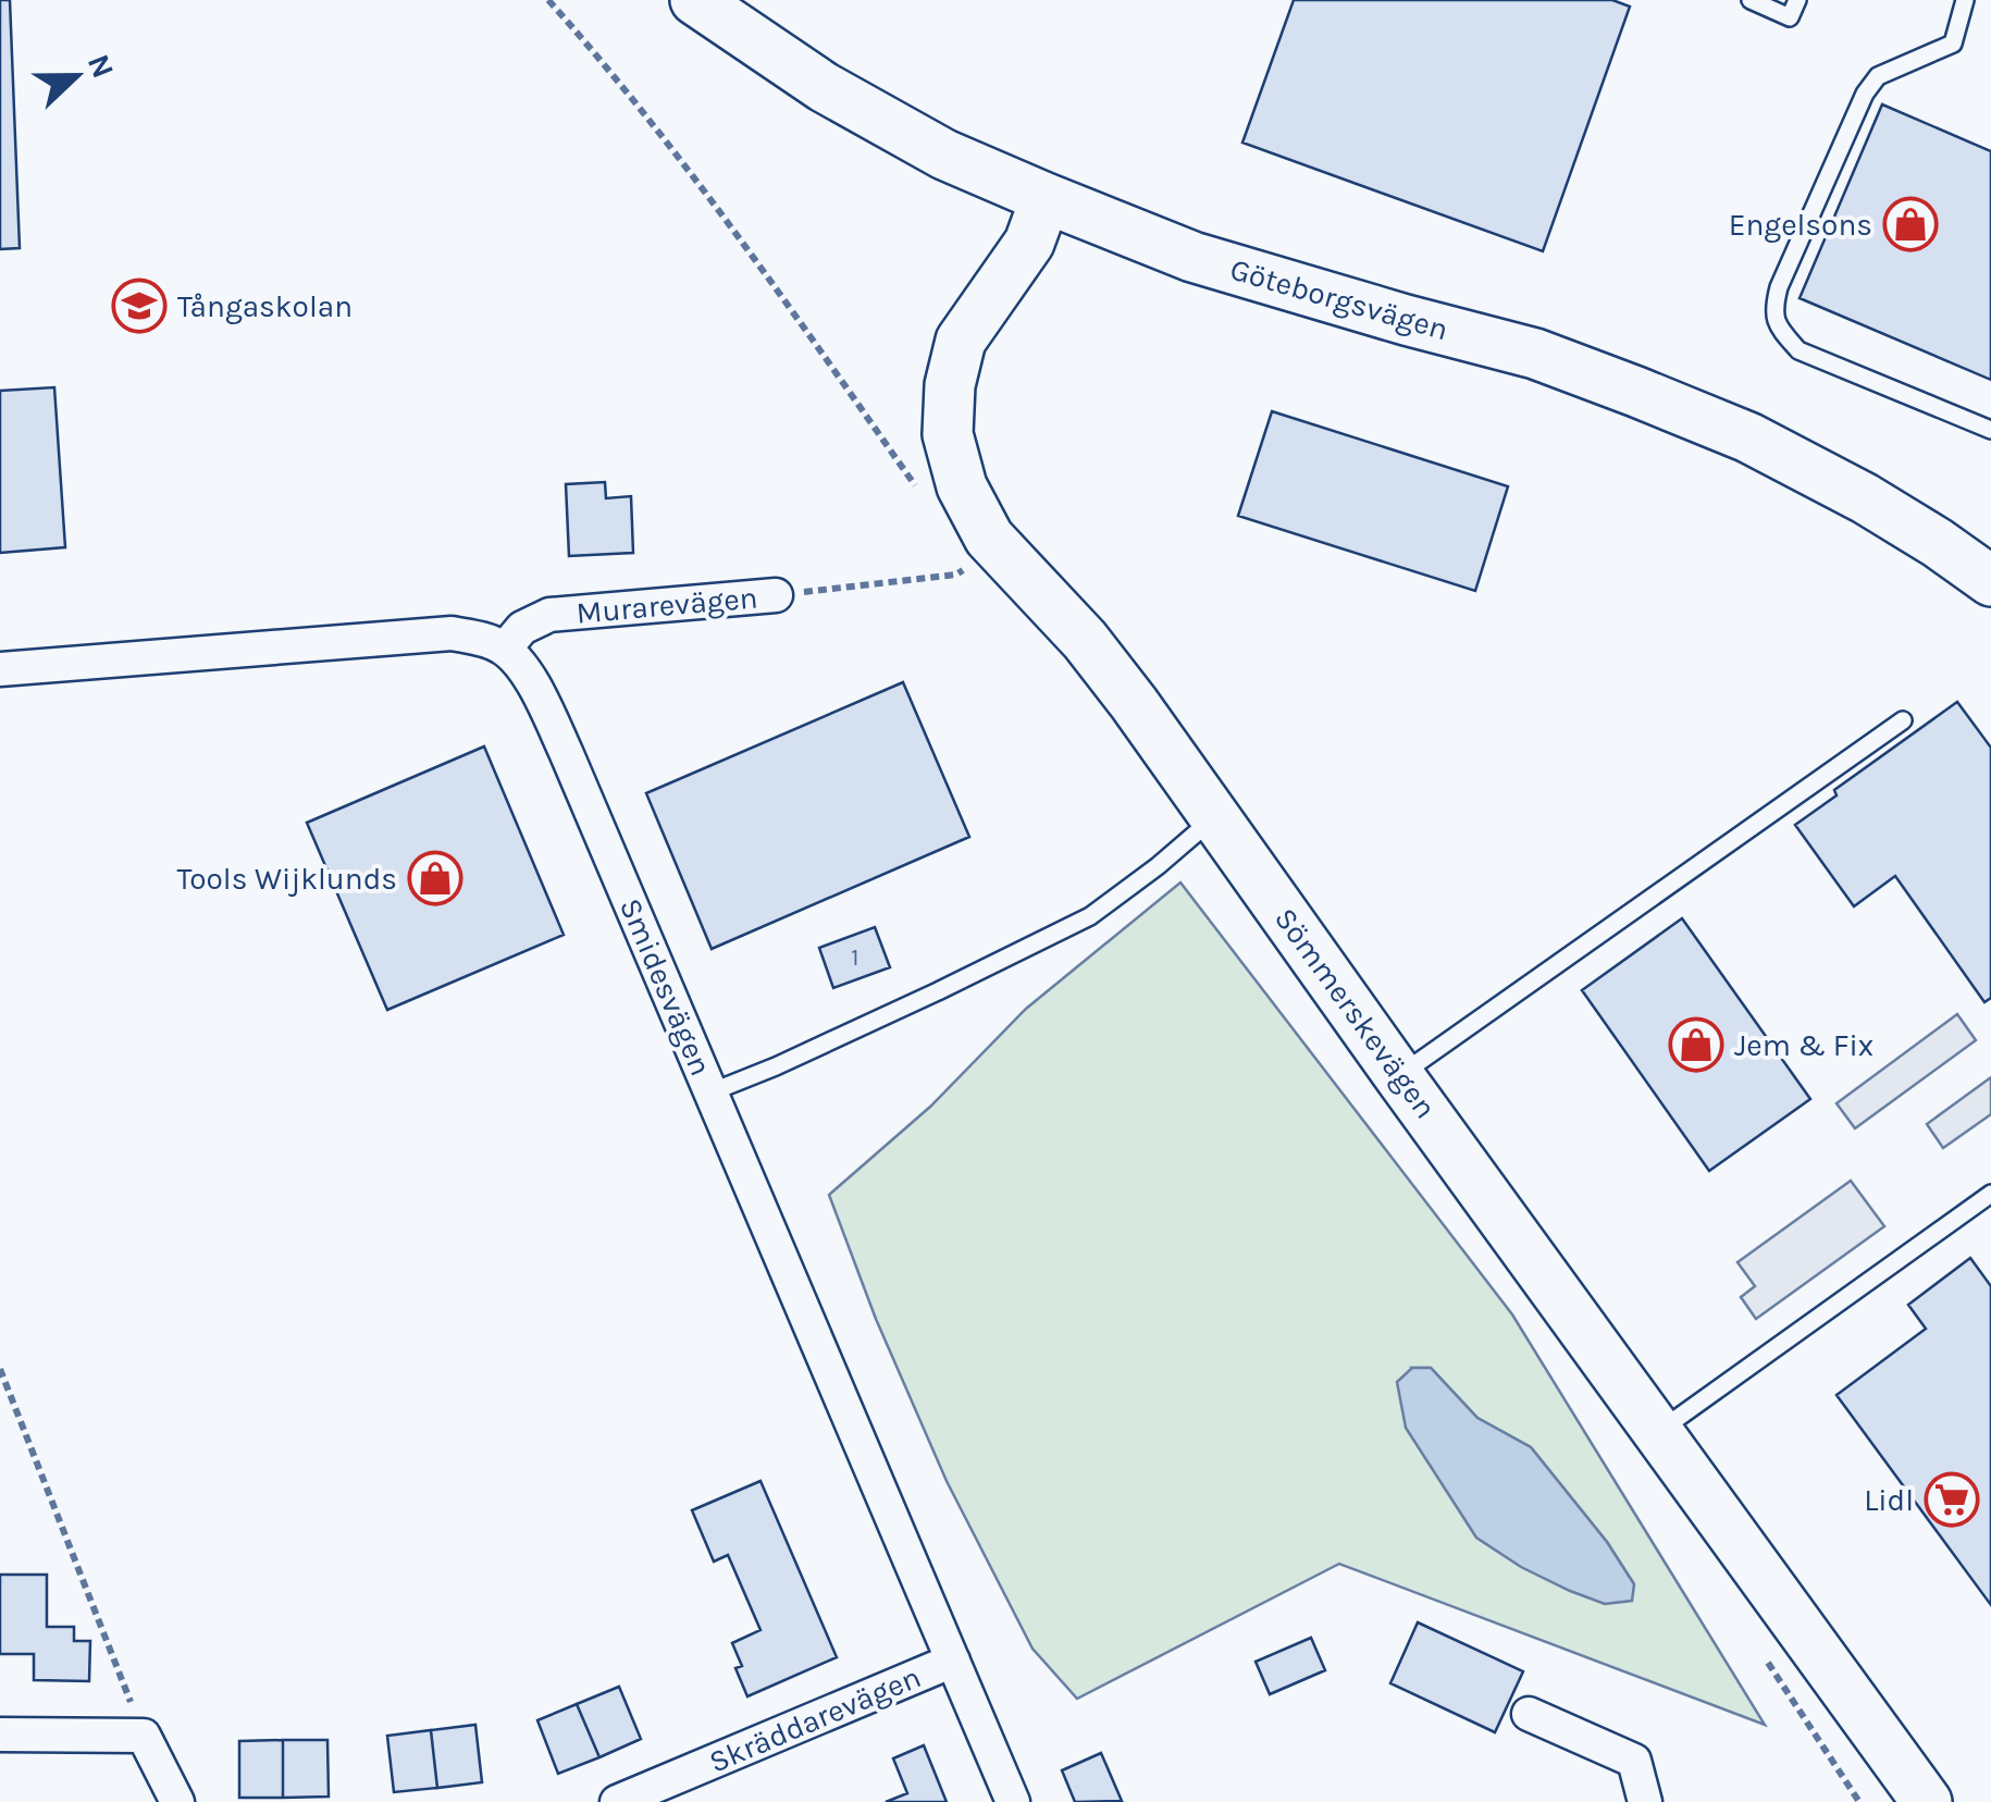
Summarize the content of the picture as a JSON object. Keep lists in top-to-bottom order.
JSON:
{
  "streets": {
    "street": [
      "Göteborgsvägen",
      "Murarevägen",
      "Smidesvägen",
      "Sömmerskevägen",
      "Skräddarevägen"
    ]
  },
  "crossings": [
    ["Göteborgsvägen", "Sömmerskevägen"],
    ["Murarevägen", "Smidesvägen"],
    ["Smidesvägen", "Skräddarevägen"]
  ],
  "places": {
    "shop": ["Engelsons", "Tools Wijklunds", "Jem & Fix"],
    "school or university": ["Tångaskolan"],
    "supermarket": ["Lidl"]
  },
  "house_numbers": ["1"],
  "north": "right"
}
